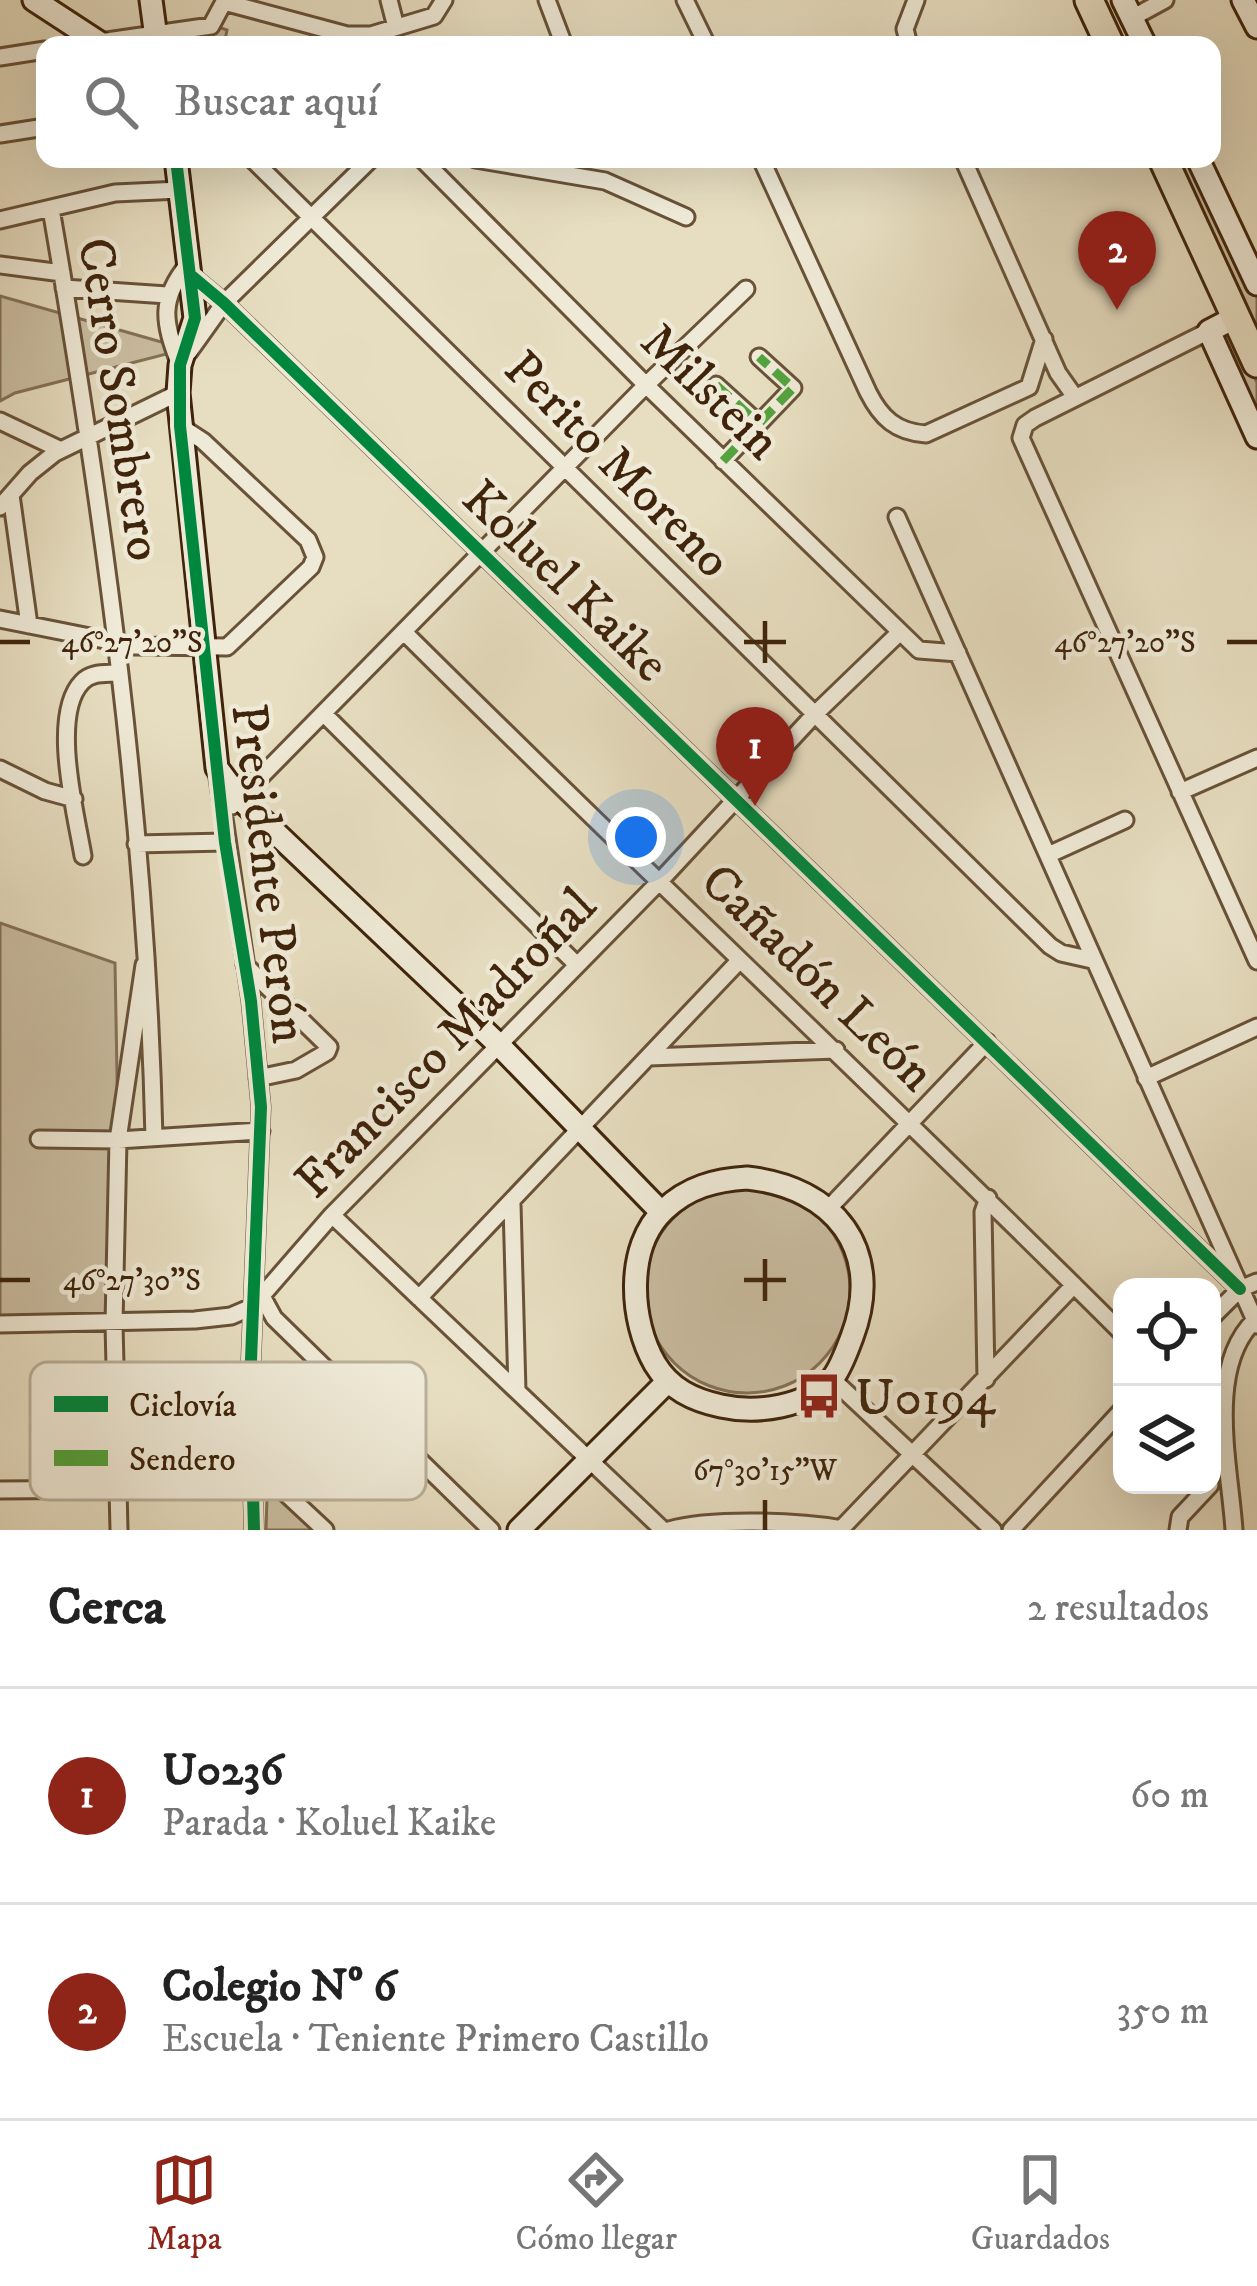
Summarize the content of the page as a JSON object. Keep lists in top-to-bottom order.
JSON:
{
  "streets": {
    "street": [
      "Milstein",
      "Cerro Sombrero",
      "Perito Moreno",
      "Koluel Kaike",
      "Presidente Perón",
      "Cañadón León",
      "Francisco Madroñal"
    ]
  },
  "crossings": [
    ["Milstein", "Francisco Madroñal"],
    ["Perito Moreno", "Francisco Madroñal"],
    ["Koluel Kaike", "Presidente Perón"],
    ["Koluel Kaike", "Francisco Madroñal"],
    ["Presidente Perón", "Francisco Madroñal"],
    ["Cañadón León", "Francisco Madroñal"]
  ],
  "places": {
    "bus stop": ["U0194"]
  },
  "legend": ["Ciclovía", "Sendero"],
  "page": {
    "search": "Buscar aquí",
    "pins": ["2", "1"],
    "heading": ["Cerca", "2 resultados"],
    "list": [
      {
        "mark": "1",
        "name": "U0236",
        "note": "Parada · Koluel Kaike",
        "value": "60 m"
      },
      {
        "mark": "2",
        "name": "Colegio Nº 6",
        "note": "Escuela · Teniente Primero Castillo",
        "value": "350 m"
      }
    ],
    "nav": ["Mapa", "Cómo llegar", "Guardados"]
  },
  "coordinates": ["46°27'20\"S", "46°27'30\"S", "67°30'15\"W"]
}
